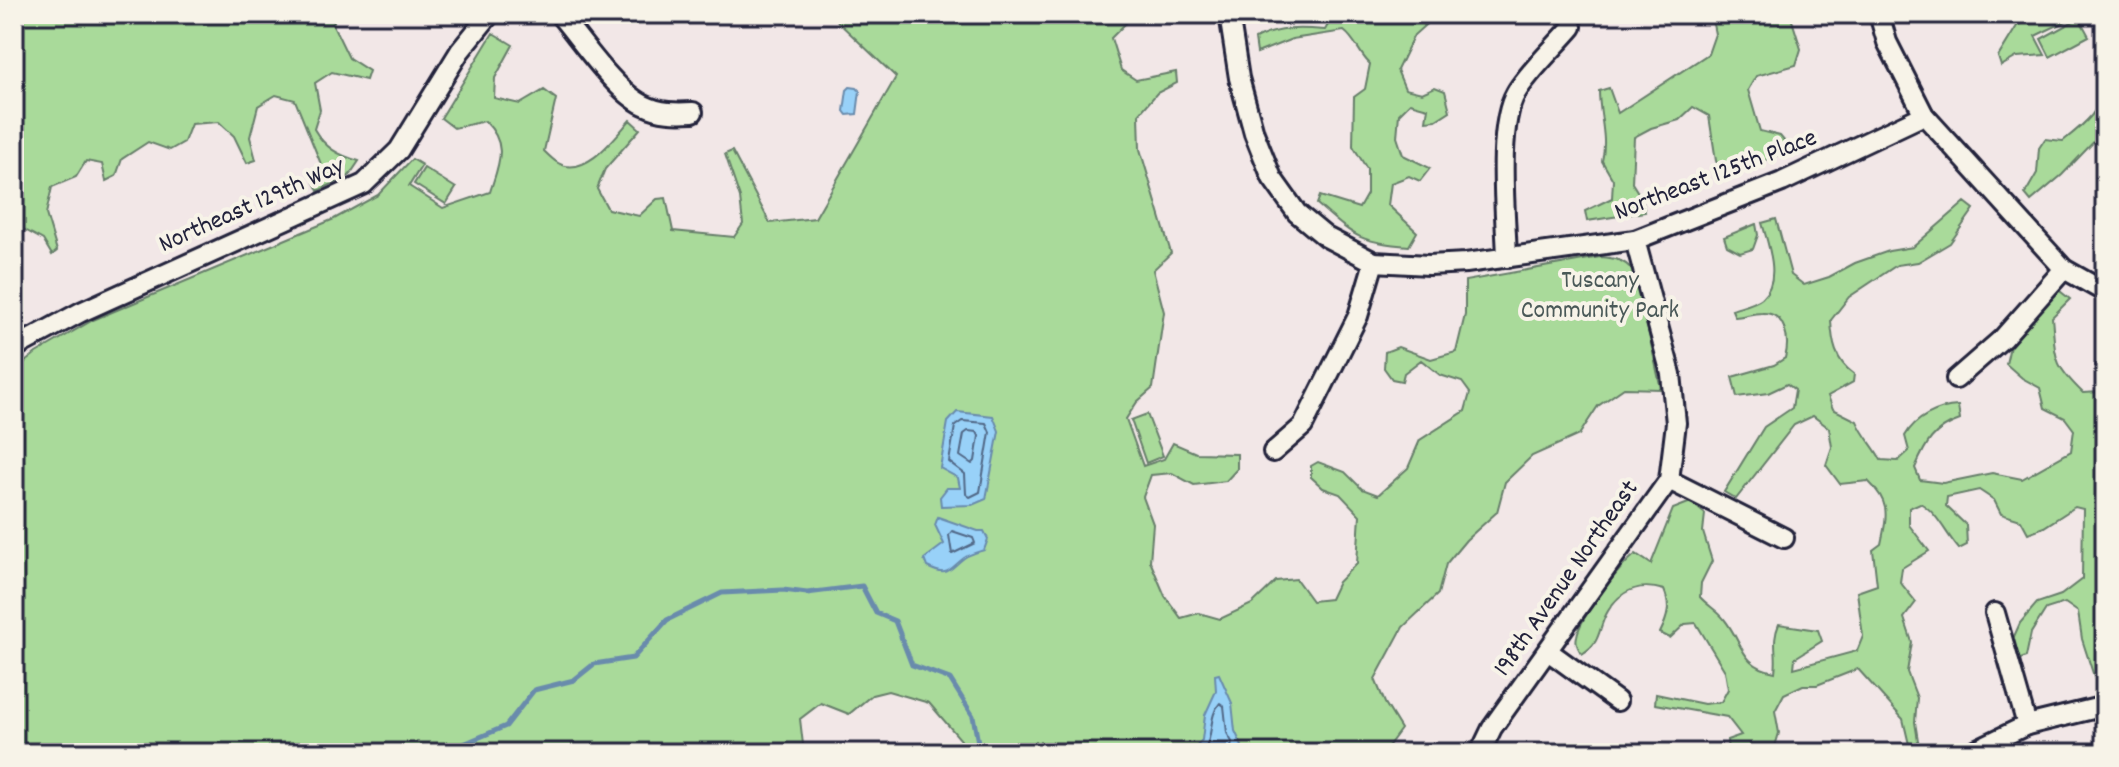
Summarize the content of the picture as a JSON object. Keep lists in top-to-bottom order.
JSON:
{
  "streets": {
    "street": ["Northeast 125th Place", "Northeast 129th Way", "198th Avenue Northeast"]
  },
  "crossings": [
    ["Northeast 125th Place", "198th Avenue Northeast"]
  ],
  "parks": ["Tuscany Community Park"]
}
